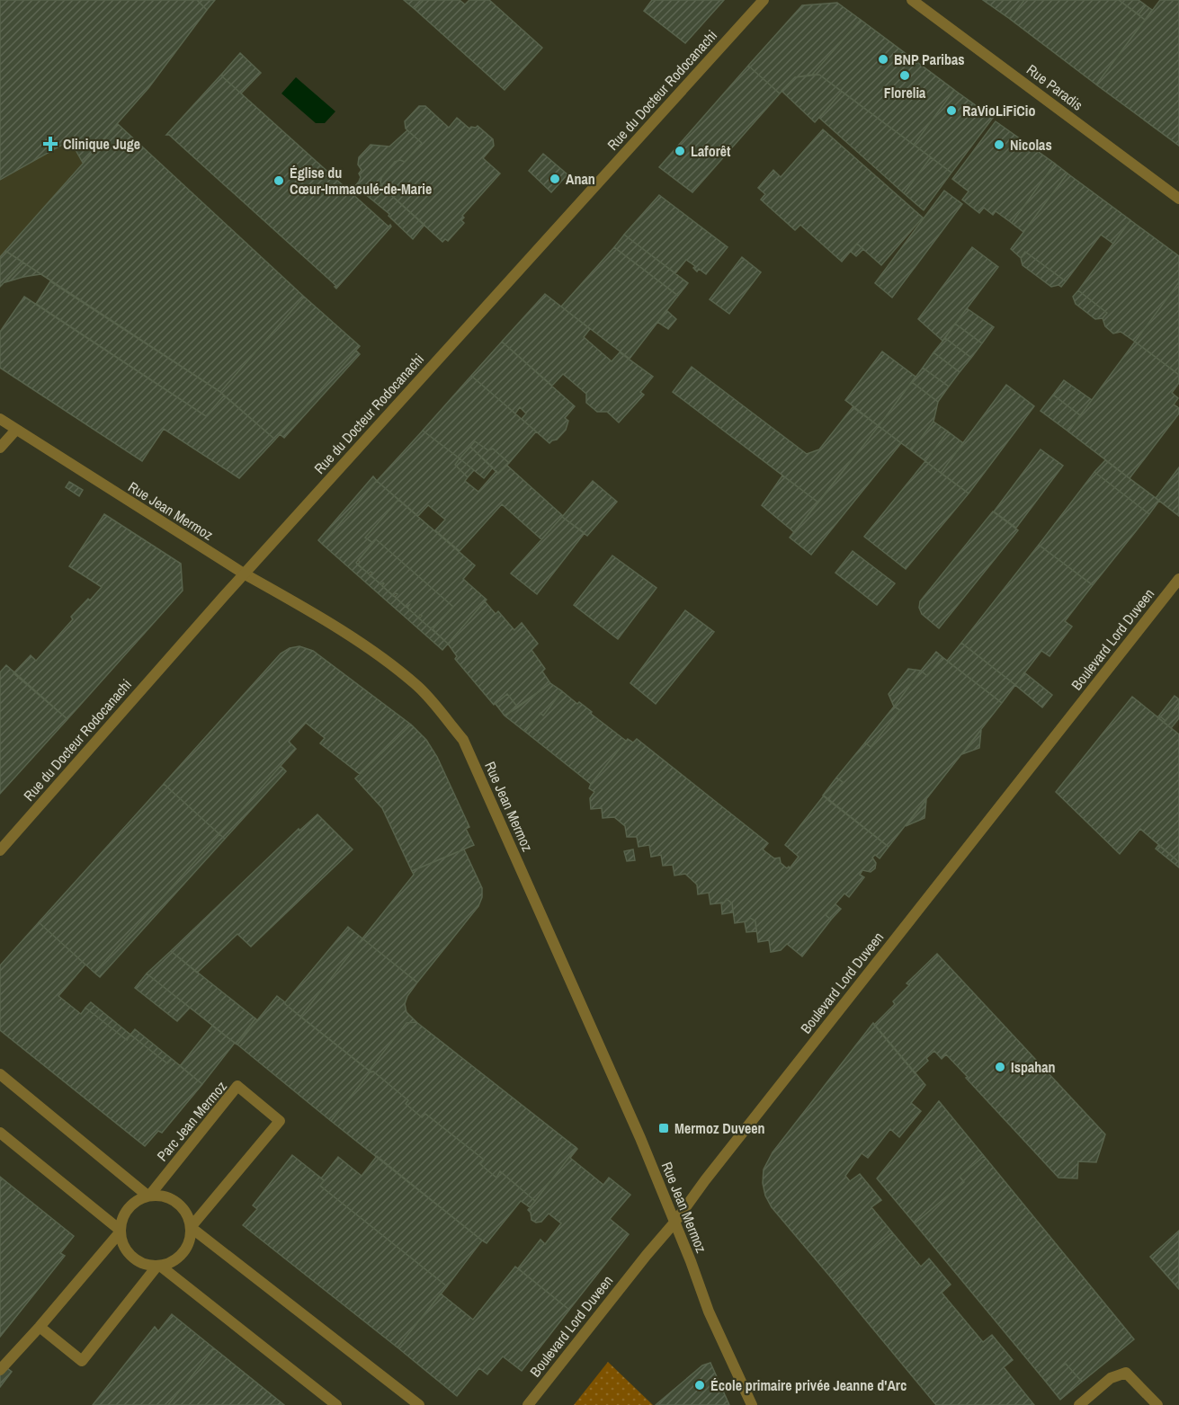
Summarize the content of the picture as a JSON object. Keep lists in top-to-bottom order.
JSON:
{
  "streets": {
    "street": [
      "Rue Paradis",
      "Rue du Docteur Rodocanachi",
      "Rue Jean Mermoz",
      "Boulevard Lord Duveen",
      "Parc Jean Mermoz"
    ]
  },
  "crossings": [
    ["Rue du Docteur Rodocanachi", "Rue Jean Mermoz"],
    ["Rue Jean Mermoz", "Boulevard Lord Duveen"]
  ],
  "places": {
    "other": [
      "BNP Paribas",
      "Florelia",
      "RaVioLiFiCio",
      "Nicolas",
      "Laforêt",
      "Anan",
      "Église du Cœur-Immaculé-de-Marie",
      "Ispahan",
      "École primaire privée Jeanne d'Arc"
    ],
    "health": ["Clinique Juge"],
    "transit": ["Mermoz Duveen"]
  }
}
